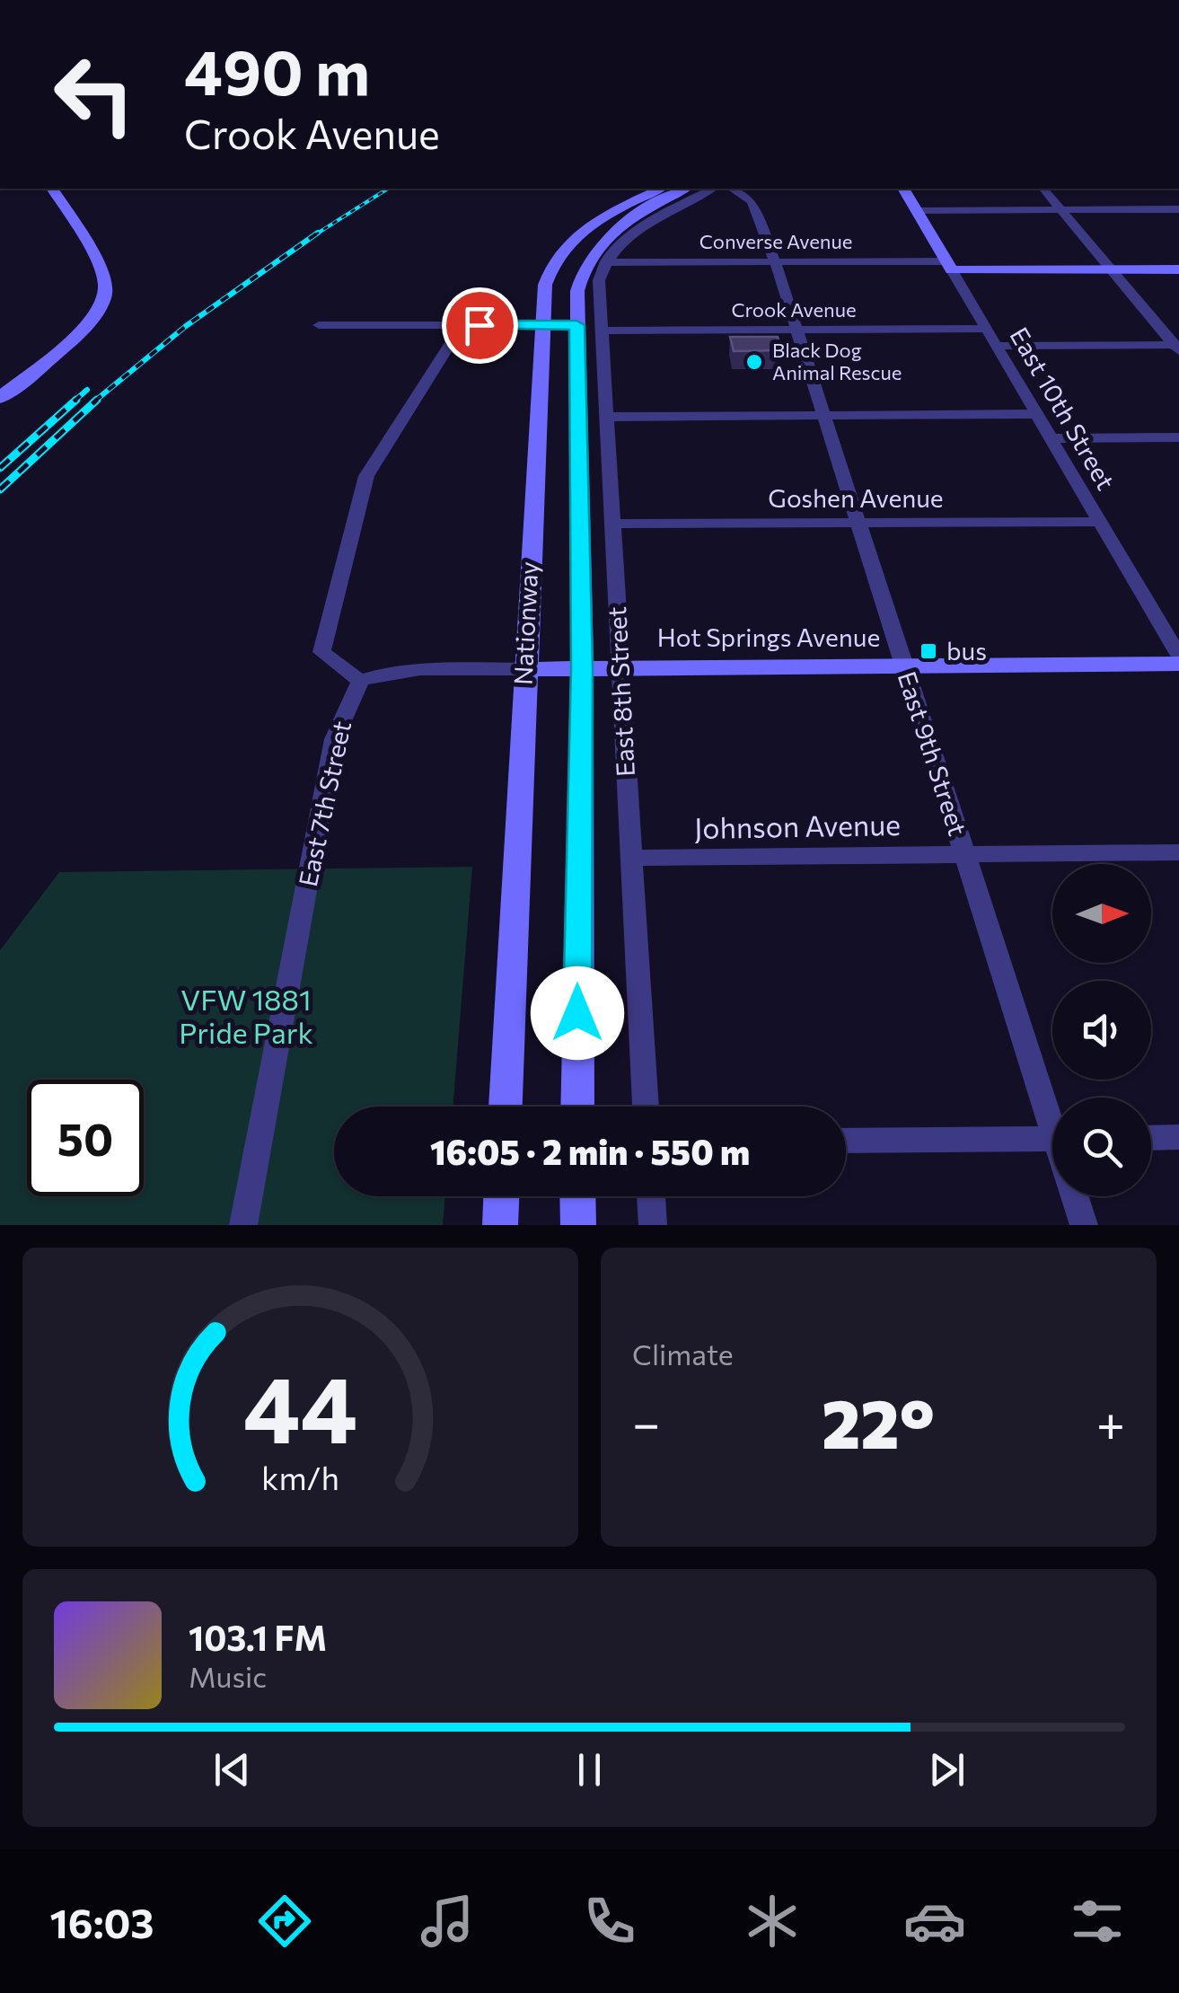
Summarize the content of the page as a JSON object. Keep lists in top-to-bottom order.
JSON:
{
  "streets": {
    "main road": [
      "Converse Avenue",
      "East 10th Street",
      "Nationway",
      "Hot Springs Avenue"
    ],
    "street": [
      "Crook Avenue",
      "Goshen Avenue",
      "East 8th Street",
      "East 9th Street",
      "East 7th Street",
      "Johnson Avenue"
    ]
  },
  "crossings": [
    ["Converse Avenue", "East 10th Street"],
    ["Converse Avenue", "East 8th Street"],
    ["Converse Avenue", "East 9th Street"],
    ["Crook Avenue", "East 10th Street"],
    ["Crook Avenue", "East 8th Street"],
    ["Crook Avenue", "East 9th Street"],
    ["East 10th Street", "Goshen Avenue"],
    ["Goshen Avenue", "East 8th Street"],
    ["Goshen Avenue", "East 9th Street"],
    ["Nationway", "Hot Springs Avenue"],
    ["Hot Springs Avenue", "East 8th Street"],
    ["Hot Springs Avenue", "East 9th Street"],
    ["Hot Springs Avenue", "East 7th Street"],
    ["East 8th Street", "Johnson Avenue"],
    ["East 9th Street", "Johnson Avenue"]
  ],
  "parks": ["VFW 1881 Pride Park"],
  "places": {
    "other": ["Black Dog Animal Rescue"],
    "transit": ["bus"]
  },
  "north": "right",
  "page": {
    "turn": ["490 m", "Crook Avenue"],
    "limit": "50",
    "trip": "16:05 · 2 min · 550 m",
    "tile": "Climate",
    "heat": ["−", "22°", "+"],
    "song": ["103.1 FM", "Music"],
    "tabs": "16:03",
    "gauge": ["44", "km/h"]
  }
}
